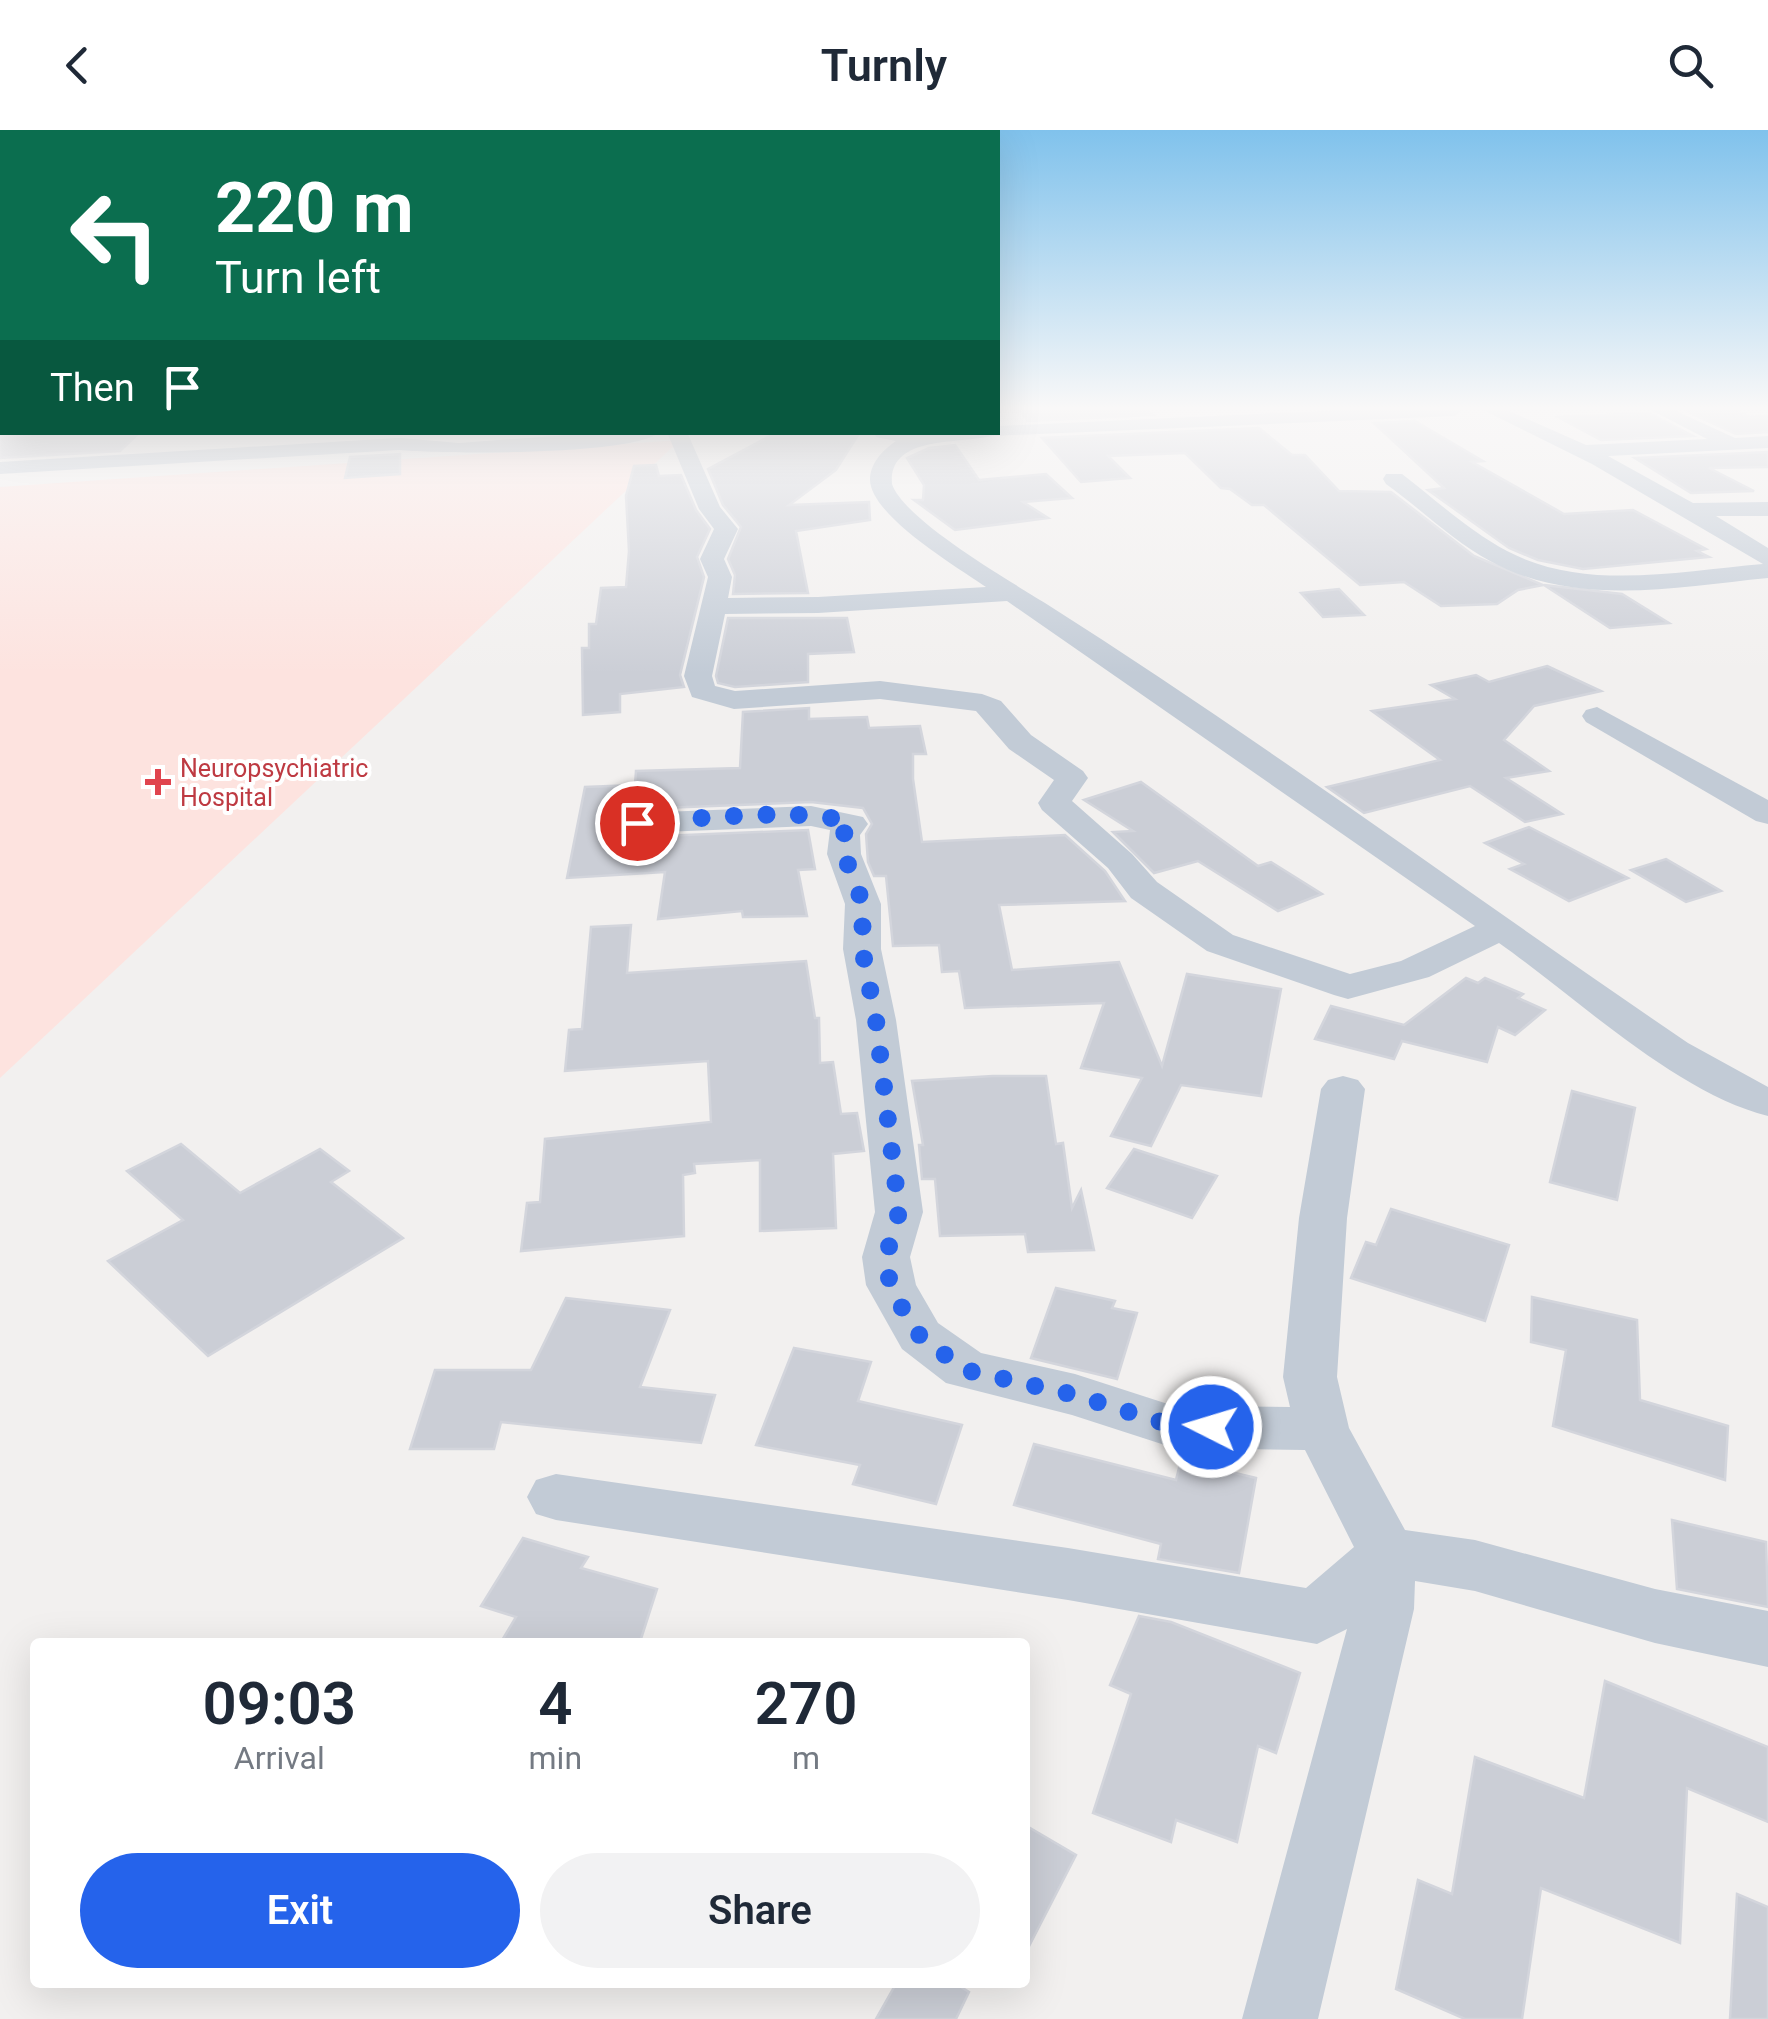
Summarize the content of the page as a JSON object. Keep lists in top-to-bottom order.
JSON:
{
  "places": {
    "health": ["Neuropsychiatric Hospital"]
  },
  "page": {
    "header": "Turnly",
    "turn": ["220 m", "Turn left"],
    "then": "Then",
    "eta": [
      "09:03",
      "Arrival",
      "4",
      "min",
      "270",
      "m"
    ],
    "buttons": ["Exit", "Share"]
  }
}
